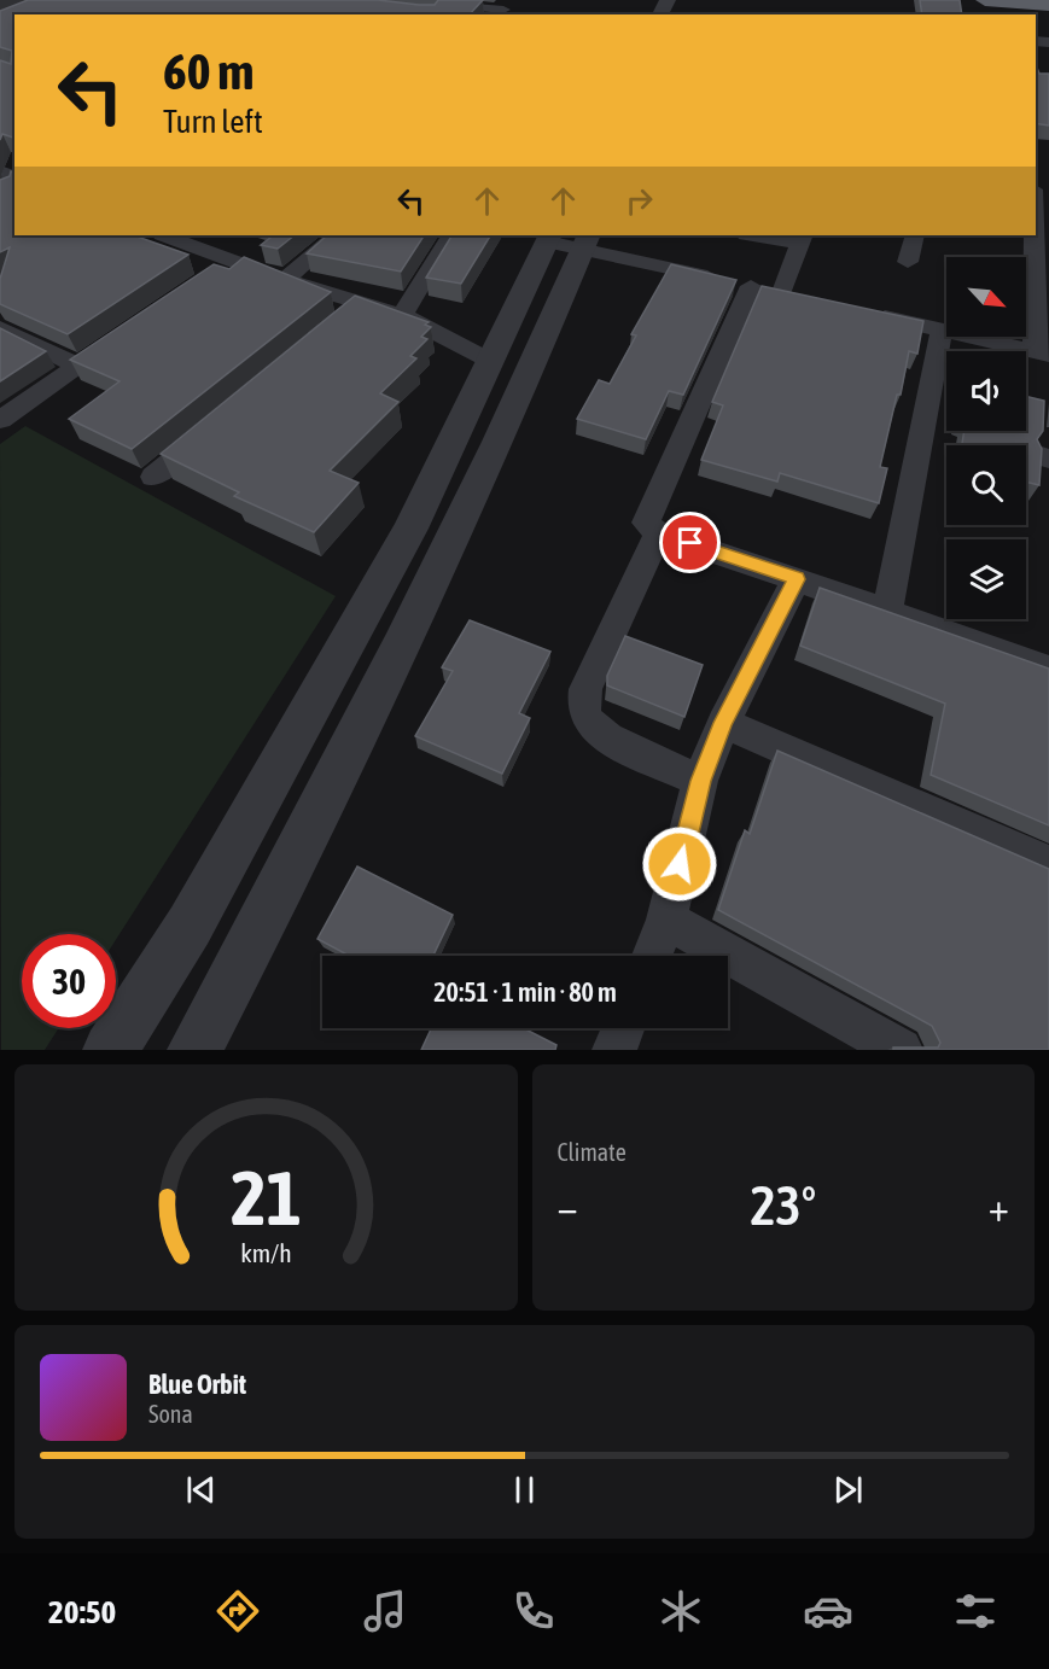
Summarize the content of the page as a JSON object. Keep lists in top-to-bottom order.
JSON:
{
  "north": "bottom right",
  "page": {
    "turn": ["60 m", "Turn left"],
    "limit": "30",
    "trip": "20:51 · 1 min · 80 m",
    "tile": "Climate",
    "heat": ["−", "23°", "+"],
    "song": ["Blue Orbit", "Sona"],
    "tabs": "20:50",
    "gauge": ["21", "km/h"]
  }
}
